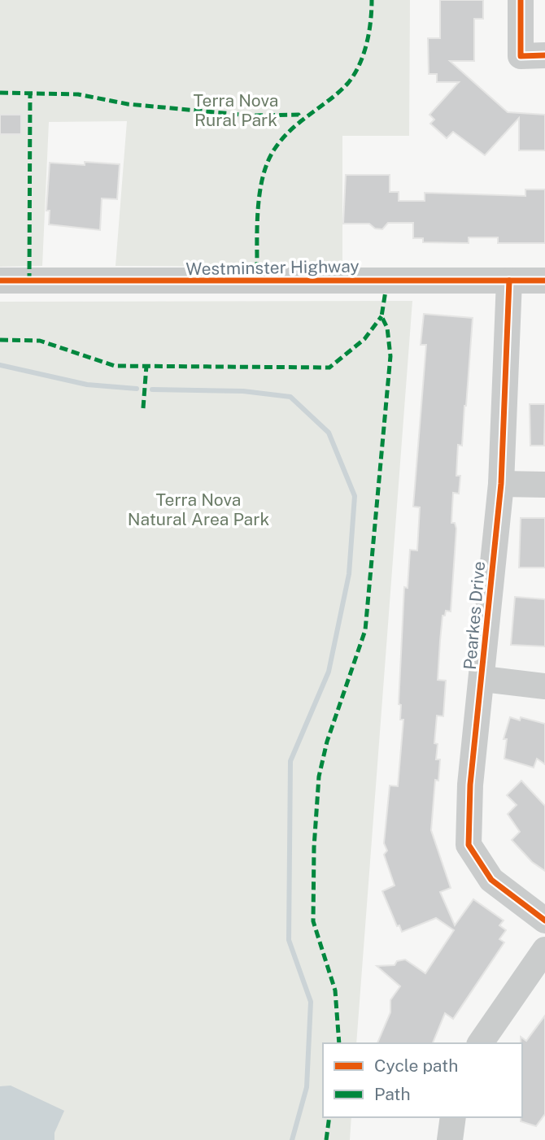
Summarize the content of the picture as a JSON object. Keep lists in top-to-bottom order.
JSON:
{
  "streets": {
    "street": ["Westminster Highway", "Pearkes Drive"]
  },
  "crossings": [
    ["Westminster Highway", "Pearkes Drive"]
  ],
  "parks": ["Terra Nova Rural Park", "Terra Nova Natural Area Park"],
  "legend": ["Cycle path", "Path"]
}
